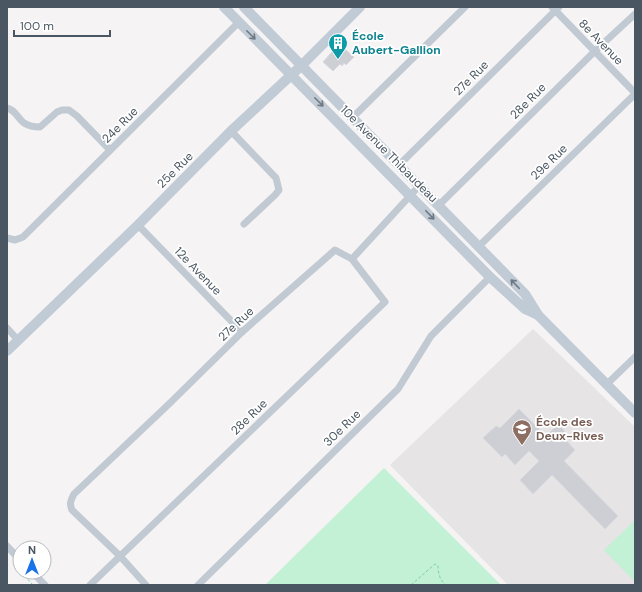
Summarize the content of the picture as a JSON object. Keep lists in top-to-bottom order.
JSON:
{
  "streets": {
    "street": [
      "8e Avenue",
      "27e Rue",
      "28e Rue",
      "24e Rue",
      "10e Avenue Thibaudeau",
      "29e Rue",
      "25e Rue",
      "12e Avenue",
      "30e Rue"
    ]
  },
  "crossings": [
    ["8e Avenue", "27e Rue"],
    ["8e Avenue", "28e Rue"],
    ["8e Avenue", "29e Rue"],
    ["27e Rue", "28e Rue"],
    ["27e Rue", "10e Avenue Thibaudeau"],
    ["27e Rue", "12e Avenue"],
    ["28e Rue", "10e Avenue Thibaudeau"],
    ["24e Rue", "10e Avenue Thibaudeau"],
    ["10e Avenue Thibaudeau", "29e Rue"],
    ["10e Avenue Thibaudeau", "25e Rue"],
    ["10e Avenue Thibaudeau", "30e Rue"],
    ["25e Rue", "12e Avenue"]
  ],
  "places": {
    "building": ["École Aubert-Gallion"],
    "school or university": ["École des Deux-Rives"]
  },
  "scale_bar": "100 m",
  "north": "top"
}
